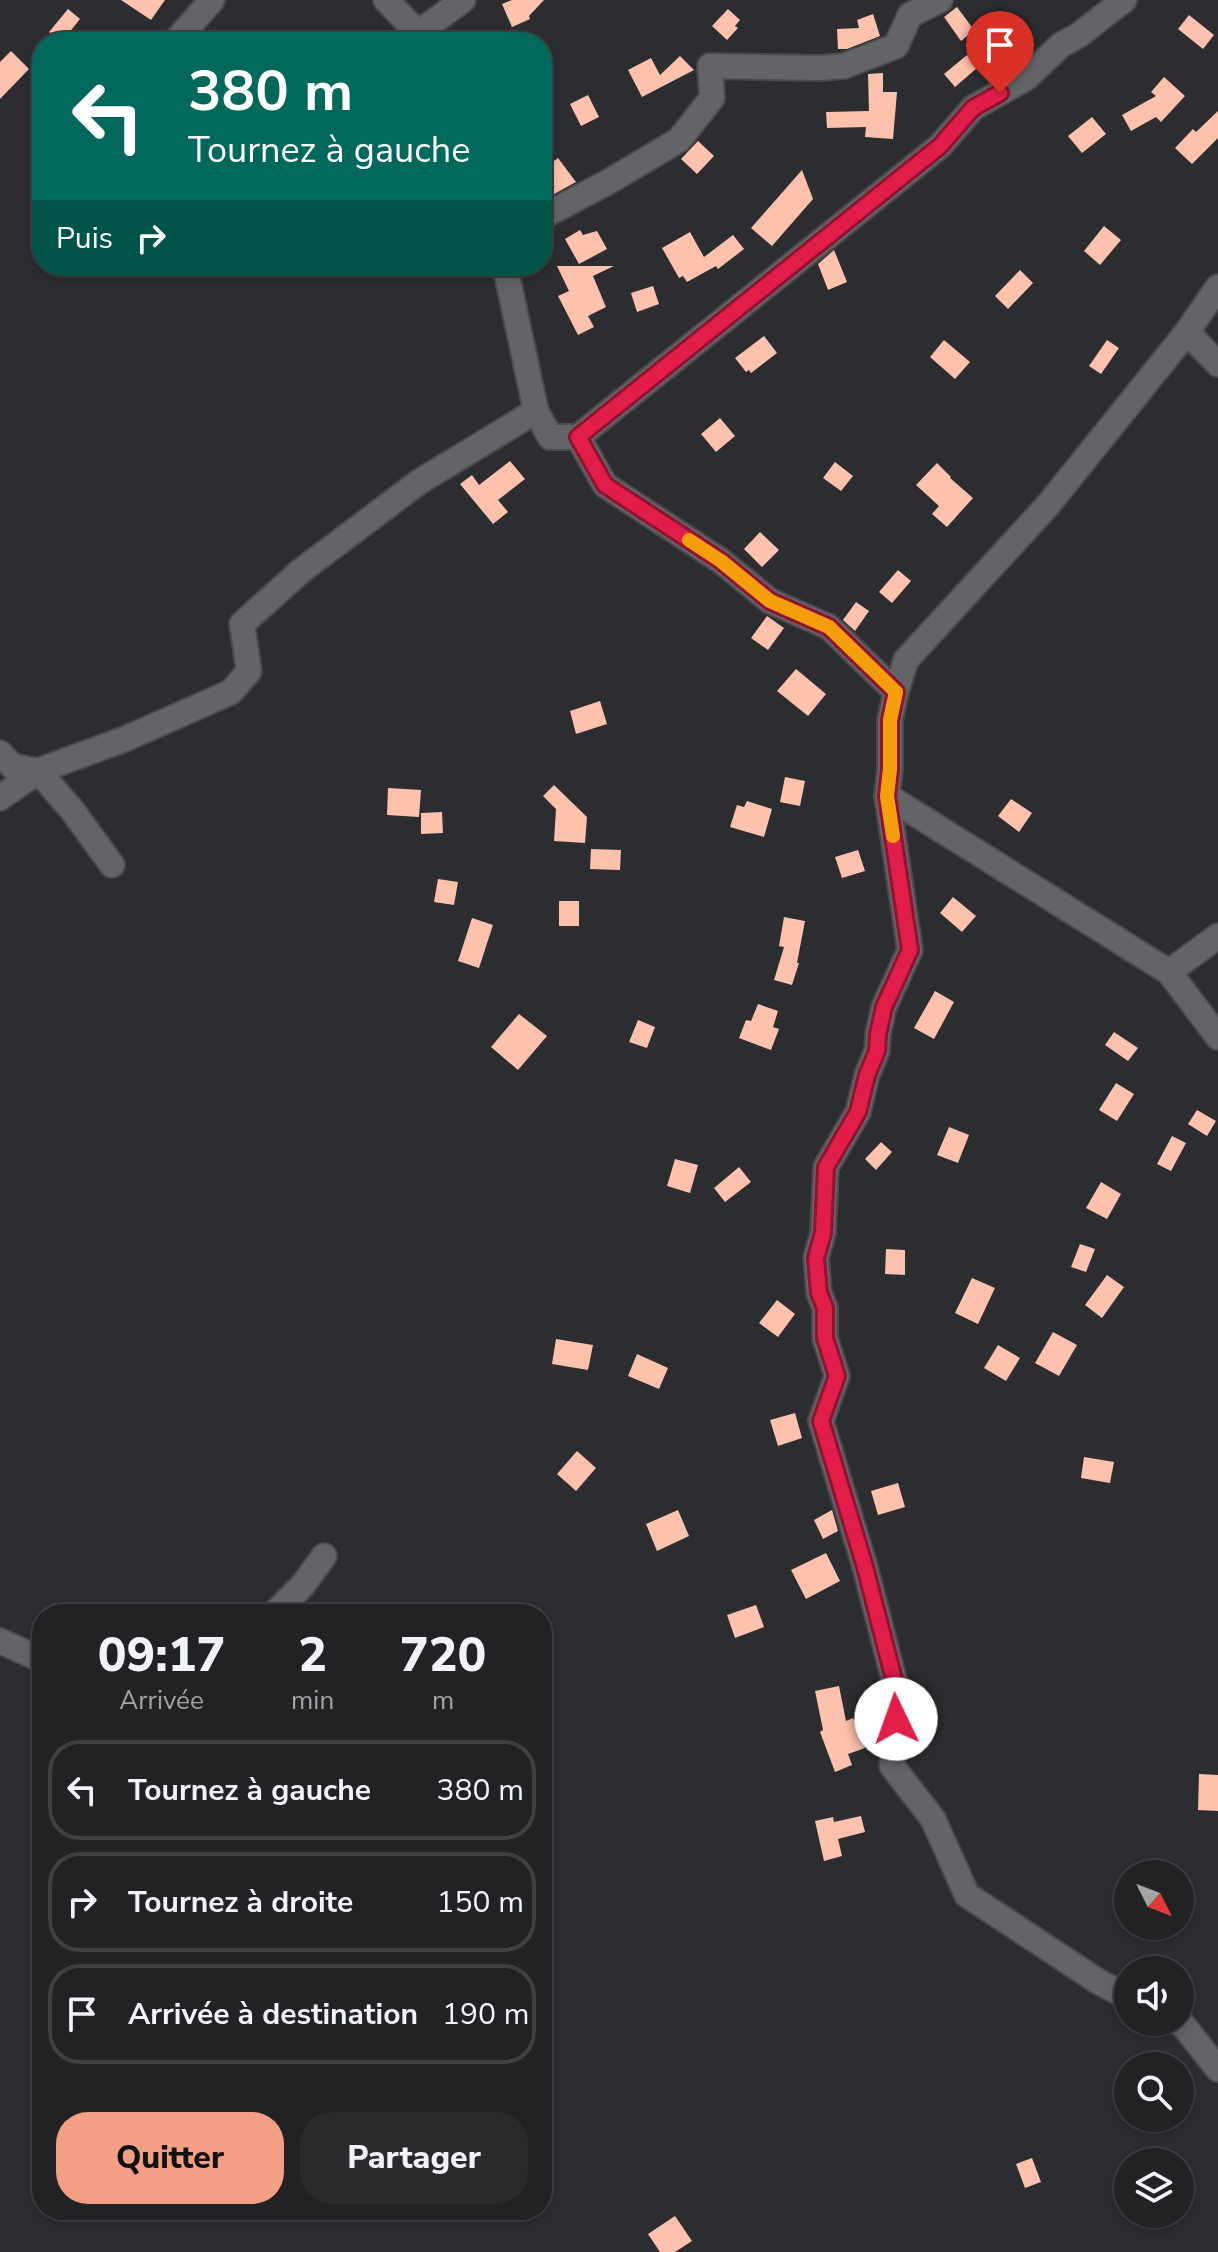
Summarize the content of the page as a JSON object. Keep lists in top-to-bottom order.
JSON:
{
  "north": "bottom right",
  "page": {
    "turn": ["380 m", "Tournez à gauche"],
    "then": "Puis",
    "eta": [
      "09:17",
      "Arrivée",
      "2",
      "min",
      "720",
      "m"
    ],
    "list": [
      {
        "name": "Tournez à gauche",
        "value": "380 m"
      },
      {
        "name": "Tournez à droite",
        "value": "150 m"
      },
      {
        "name": "Arrivée à destination",
        "value": "190 m"
      }
    ],
    "buttons": ["Quitter", "Partager"]
  }
}
